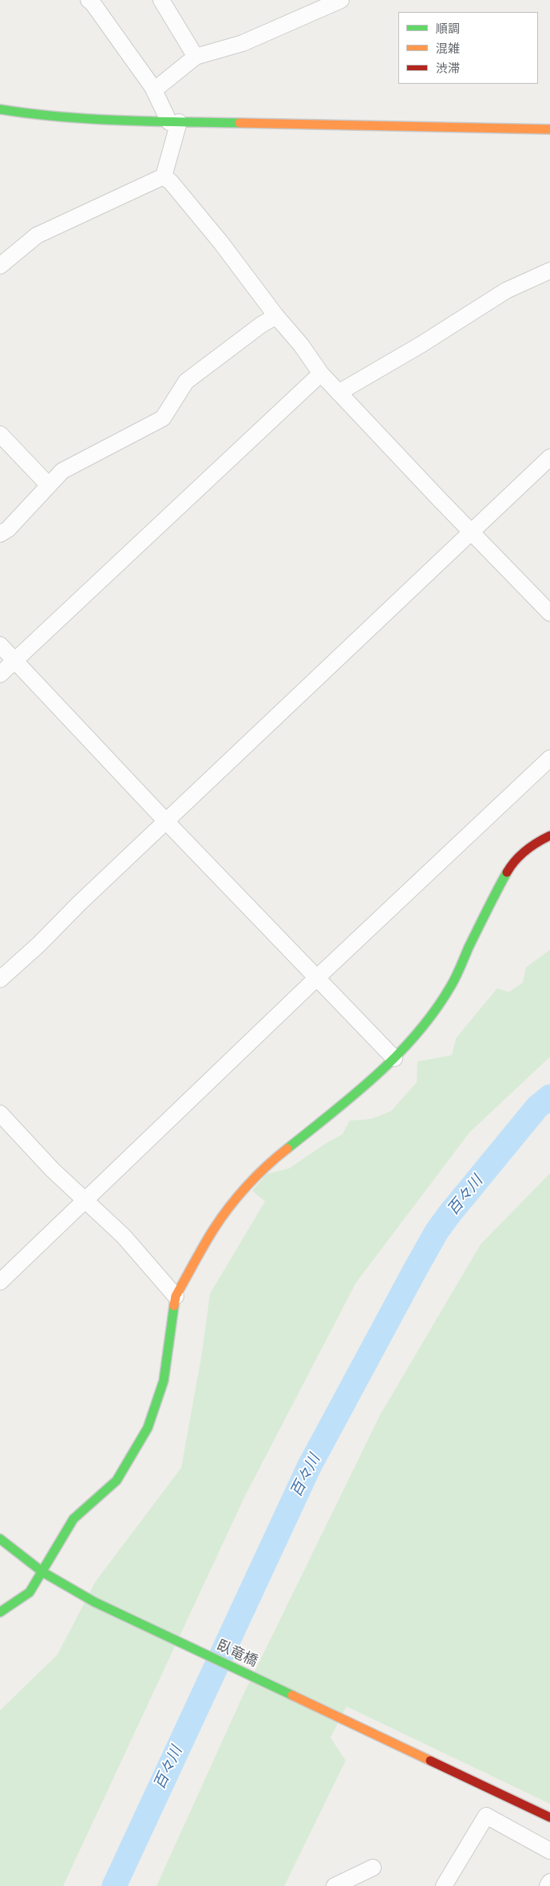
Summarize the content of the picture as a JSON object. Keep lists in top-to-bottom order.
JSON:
{
  "streets": {
    "street": ["臥竜橋"]
  },
  "water": ["百々川"],
  "legend": ["順調", "混雑", "渋滞"]
}
